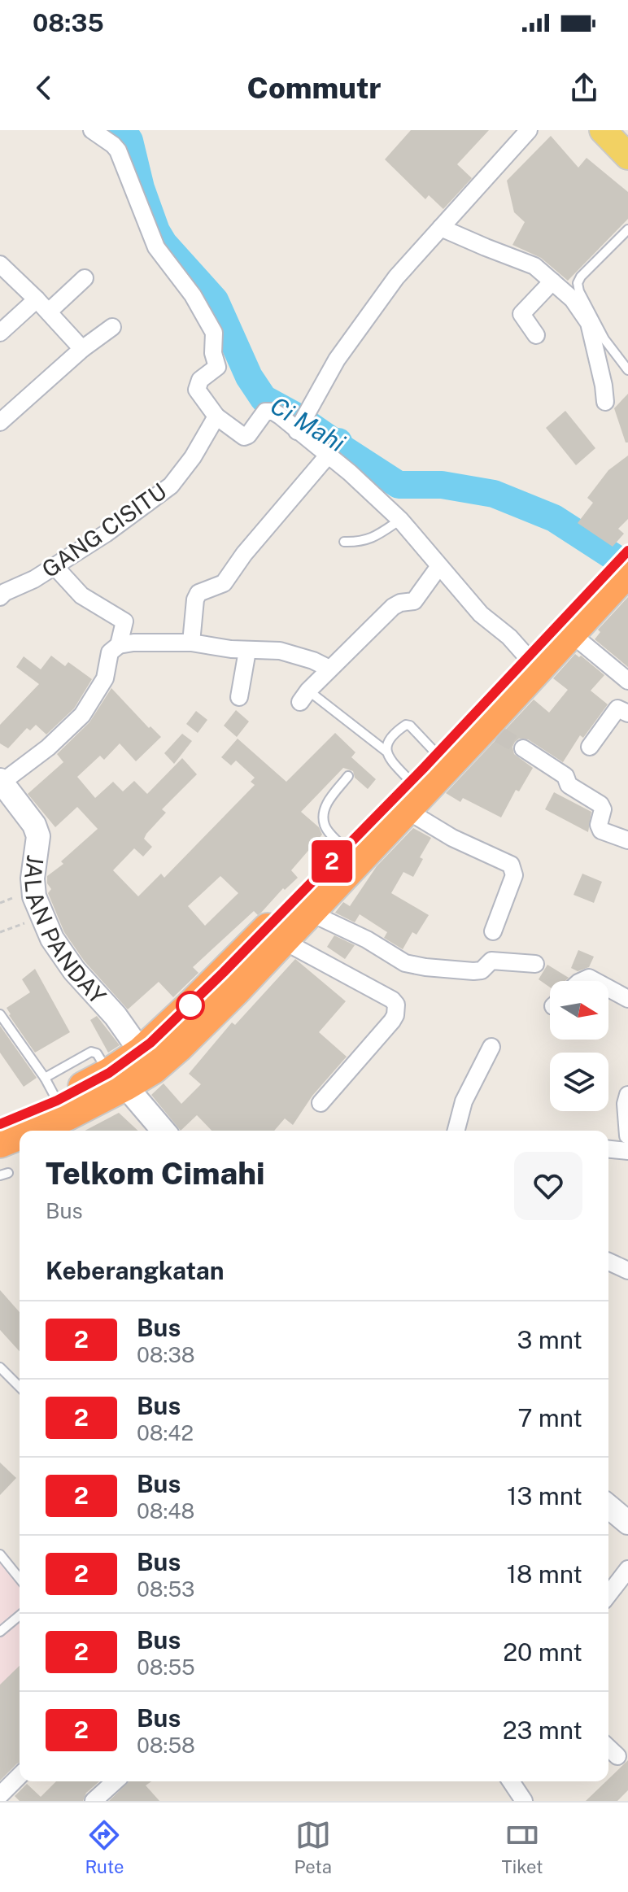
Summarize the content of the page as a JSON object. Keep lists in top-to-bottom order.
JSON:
{
  "streets": {
    "street": ["GANG CISITU", "JALAN PANDAY"]
  },
  "water": ["Ci Mahi"],
  "lines": ["bus line 2"],
  "north": "right",
  "page": {
    "status": "08:35",
    "header": "Commutr",
    "on_map": "2",
    "heading": [
      ["Telkom Cimahi", "Bus"],
      "Keberangkatan"
    ],
    "list": [
      {
        "mark": "2",
        "name": "Bus",
        "note": "08:38",
        "value": "3 mnt"
      },
      {
        "mark": "2",
        "name": "Bus",
        "note": "08:42",
        "value": "7 mnt"
      },
      {
        "mark": "2",
        "name": "Bus",
        "note": "08:48",
        "value": "13 mnt"
      },
      {
        "mark": "2",
        "name": "Bus",
        "note": "08:53",
        "value": "18 mnt"
      },
      {
        "mark": "2",
        "name": "Bus",
        "note": "08:55",
        "value": "20 mnt"
      },
      {
        "mark": "2",
        "name": "Bus",
        "note": "08:58",
        "value": "23 mnt"
      }
    ],
    "tabs": ["Rute", "Peta", "Tiket"]
  }
}
